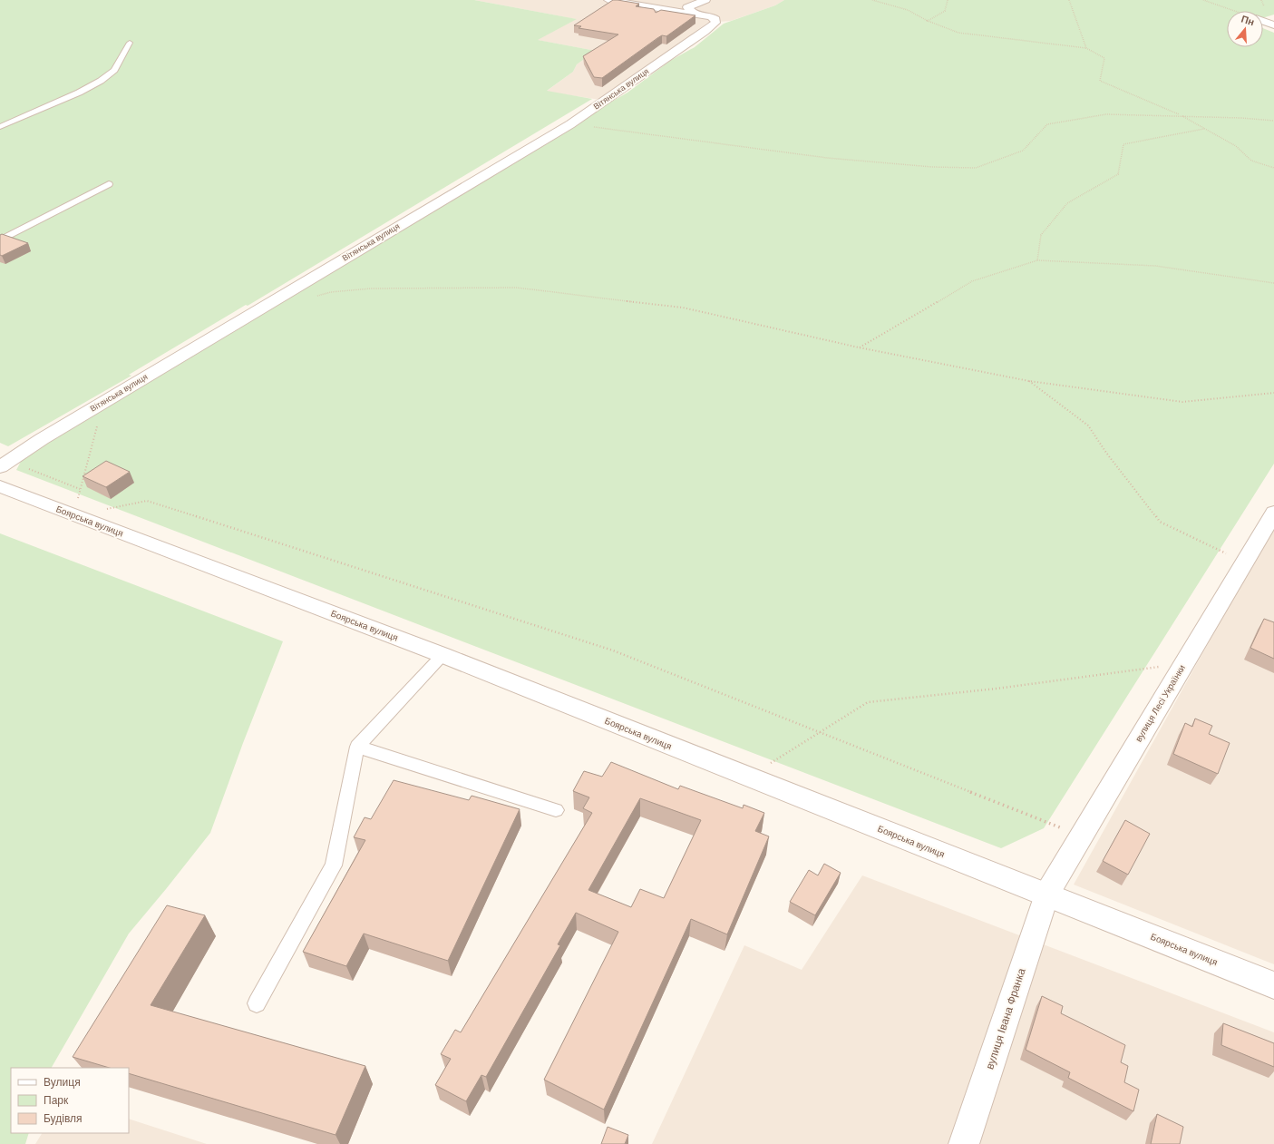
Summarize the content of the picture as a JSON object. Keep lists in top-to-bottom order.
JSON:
{
  "streets": {
    "street": [
      "Вітянська вулиця",
      "Боярська вулиця",
      "вулиця Лесі Українки",
      "вулиця Івана Франка"
    ]
  },
  "crossings": [
    ["Боярська вулиця", "вулиця Лесі Українки"],
    ["Боярська вулиця", "вулиця Івана Франка"],
    ["вулиця Лесі Українки", "вулиця Івана Франка"]
  ],
  "legend": ["Вулиця", "Парк", "Будівля"],
  "north": "top"
}
